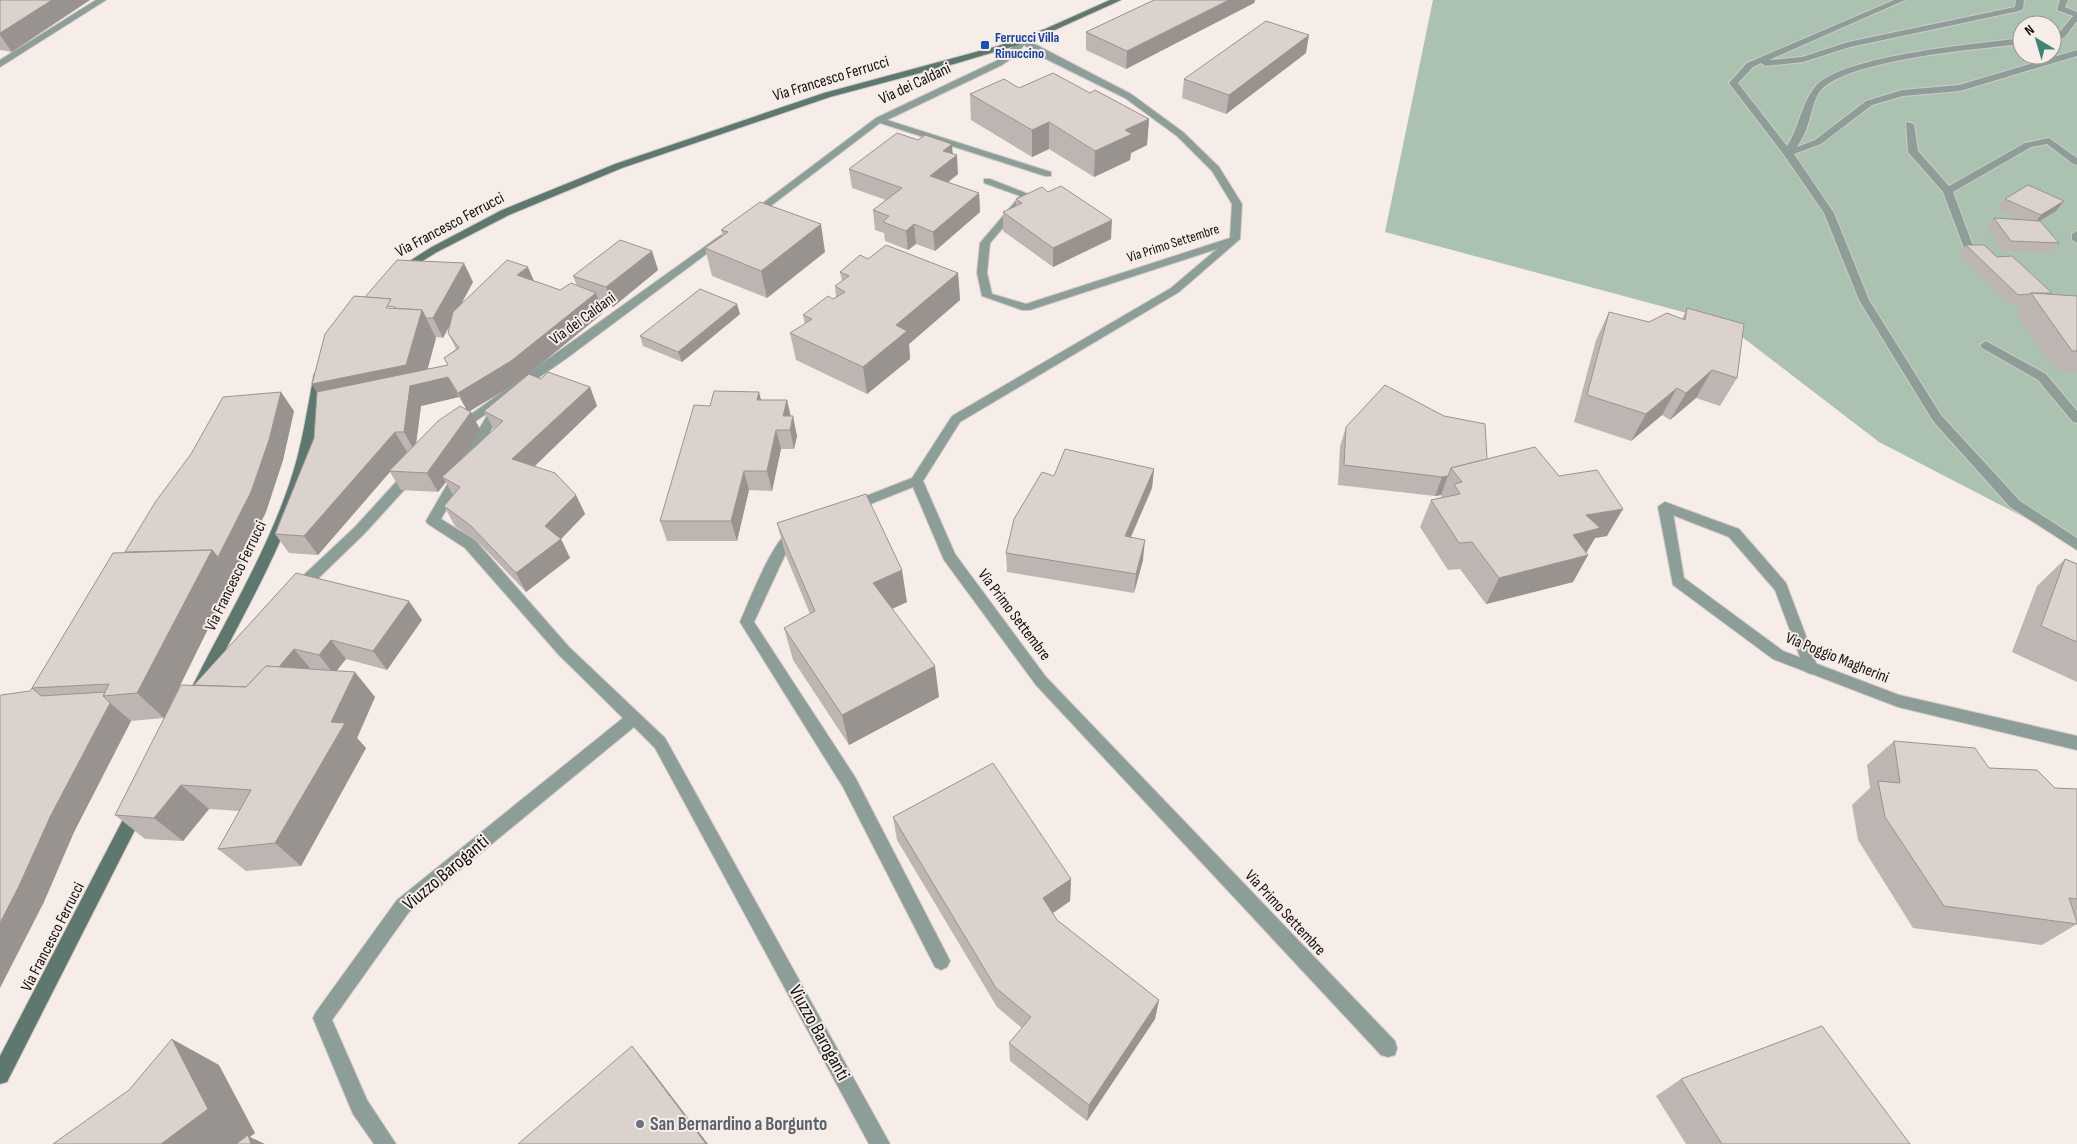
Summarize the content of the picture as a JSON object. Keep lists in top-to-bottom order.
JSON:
{
  "streets": {
    "main road": ["Via Francesco Ferrucci"],
    "street": [
      "Via dei Caldani",
      "Via Primo Settembre",
      "Via Poggio Magherini",
      "Viuzzo Baroganti"
    ]
  },
  "crossings": [
    ["Via Francesco Ferrucci", "Via dei Caldani"],
    ["Via Francesco Ferrucci", "Via Primo Settembre"],
    ["Via dei Caldani", "Via Primo Settembre"],
    ["Via dei Caldani", "Viuzzo Baroganti"]
  ],
  "places": {
    "transit": ["Ferrucci Villa Rinuccino"],
    "other": ["San Bernardino a Borgunto"]
  },
  "north": "top left"
}
